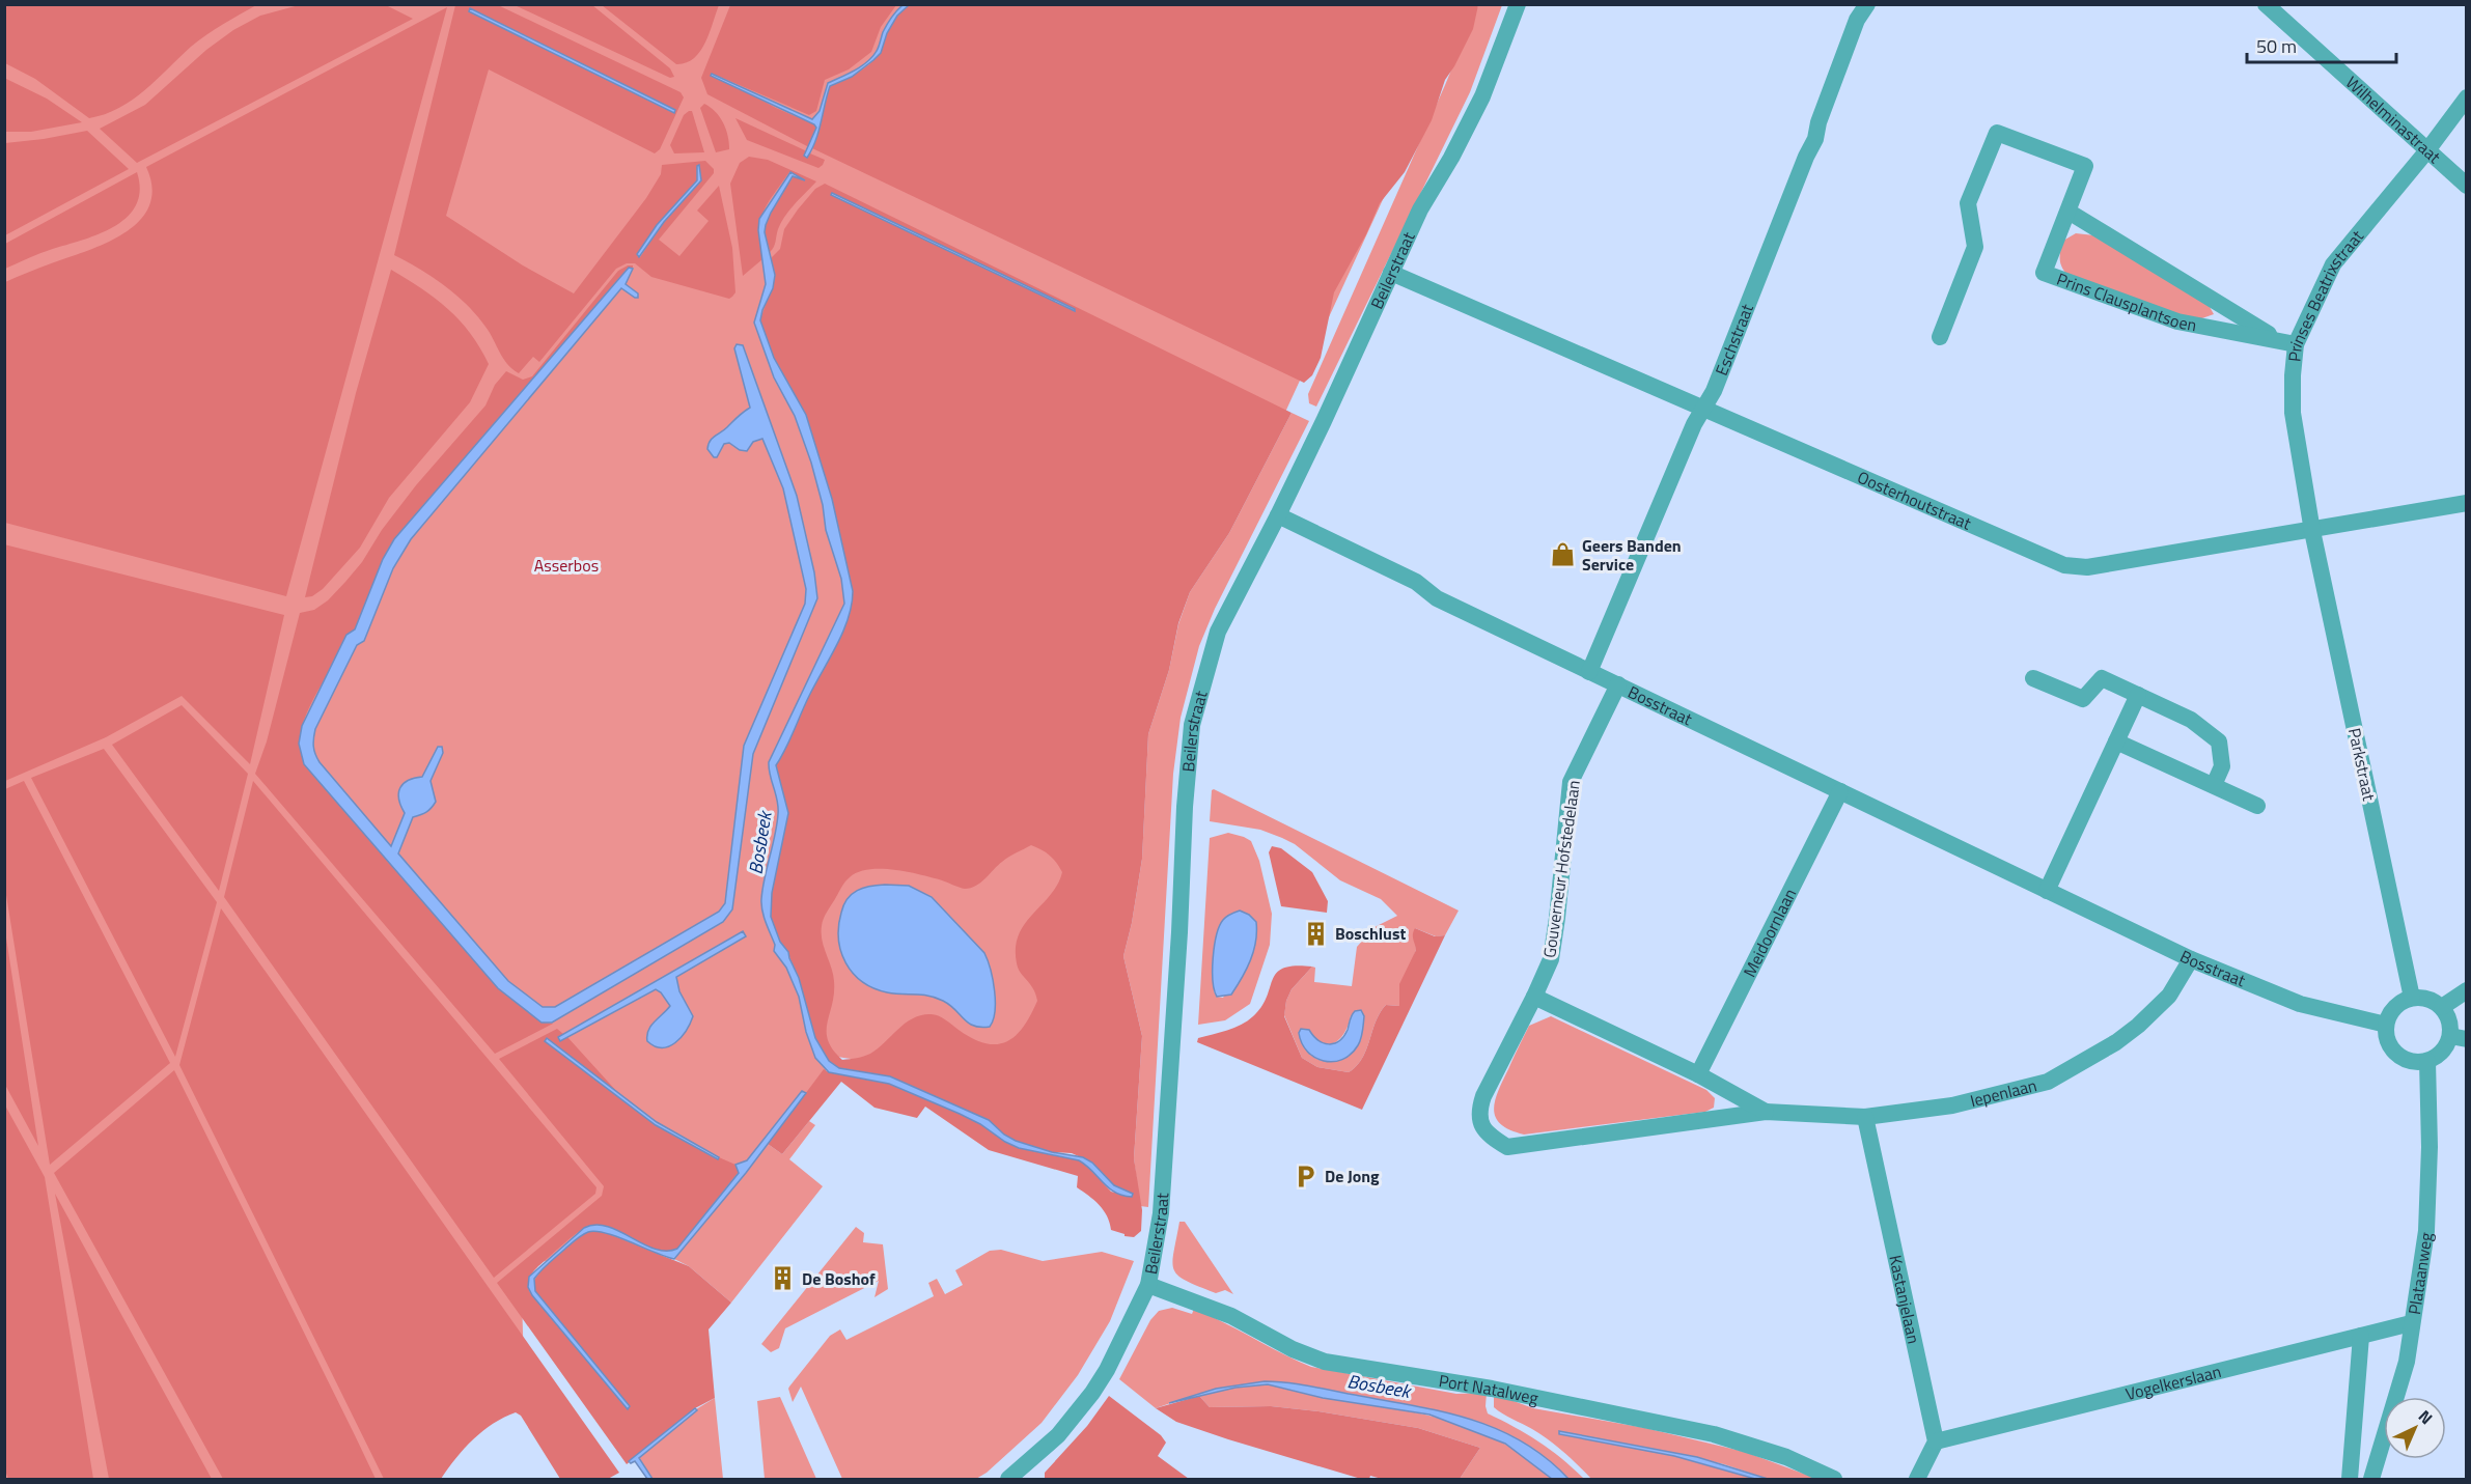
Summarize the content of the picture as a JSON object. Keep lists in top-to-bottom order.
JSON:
{
  "streets": {
    "street": [
      "Wilhelminastraat",
      "Beilerstraat",
      "Prinses Beatrixstraat",
      "Prins Clausplantsoen",
      "Eschstraat",
      "Oosterhoutstraat",
      "Bosstraat",
      "Parkstraat",
      "Gouverneur Hofstedelaan",
      "Meidoornlaan",
      "Iepenlaan",
      "Plataanweg",
      "Kastanjelaan",
      "Vogelkerslaan",
      "Port Natalweg"
    ]
  },
  "crossings": [
    ["Wilhelminastraat", "Prinses Beatrixstraat"],
    ["Beilerstraat", "Oosterhoutstraat"],
    ["Beilerstraat", "Bosstraat"],
    ["Beilerstraat", "Port Natalweg"],
    ["Prinses Beatrixstraat", "Prins Clausplantsoen"],
    ["Prinses Beatrixstraat", "Oosterhoutstraat"],
    ["Prinses Beatrixstraat", "Parkstraat"],
    ["Eschstraat", "Oosterhoutstraat"],
    ["Eschstraat", "Bosstraat"],
    ["Oosterhoutstraat", "Parkstraat"],
    ["Bosstraat", "Parkstraat"],
    ["Bosstraat", "Gouverneur Hofstedelaan"],
    ["Bosstraat", "Meidoornlaan"],
    ["Bosstraat", "Iepenlaan"],
    ["Bosstraat", "Plataanweg"],
    ["Parkstraat", "Plataanweg"],
    ["Gouverneur Hofstedelaan", "Iepenlaan"],
    ["Meidoornlaan", "Iepenlaan"],
    ["Iepenlaan", "Kastanjelaan"],
    ["Plataanweg", "Vogelkerslaan"],
    ["Kastanjelaan", "Vogelkerslaan"]
  ],
  "water": ["Bosbeek"],
  "parks": ["Asserbos"],
  "places": {
    "shop": ["Geers Banden Service"],
    "building": ["Boschlust", "De Boshof"],
    "parking": ["De Jong"]
  },
  "scale_bar": "50 m",
  "north": "top right"
}
